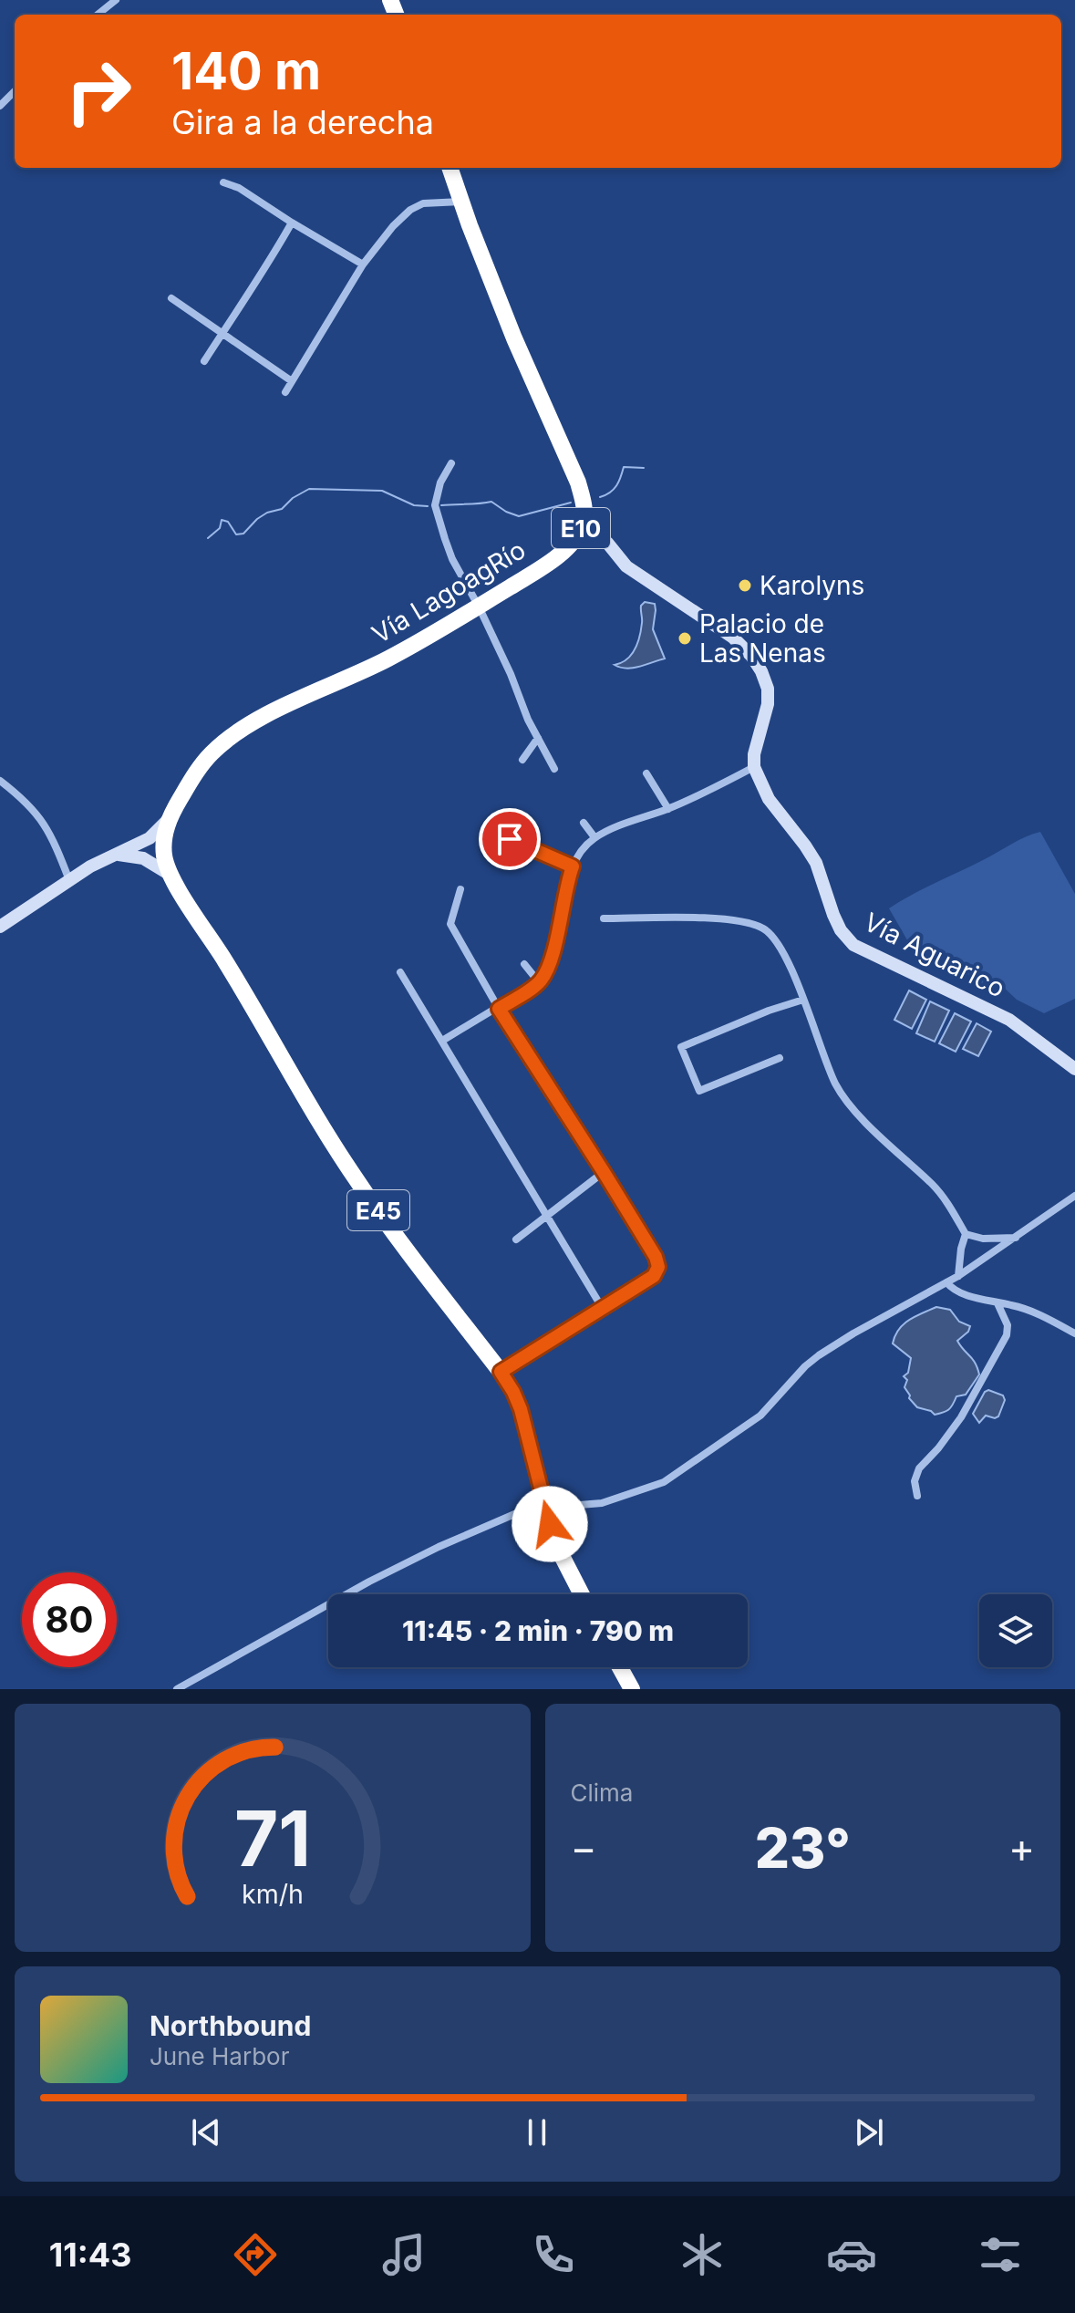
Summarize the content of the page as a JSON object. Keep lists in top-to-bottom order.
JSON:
{
  "streets": {
    "highway": ["E10", "Vía LagoagRío", "E45"],
    "street": ["Vía Aguarico"]
  },
  "crossings": [
    ["E10", "Vía LagoagRío"],
    ["Vía LagoagRío", "E45"]
  ],
  "places": ["Karolyns", "Palacio de Las Nenas"],
  "page": {
    "turn": ["140 m", "Gira a la derecha"],
    "limit": "80",
    "trip": "11:45 · 2 min · 790 m",
    "tile": "Clima",
    "heat": ["−", "23°", "+"],
    "song": ["Northbound", "June Harbor"],
    "tabs": "11:43",
    "gauge": ["71", "km/h"]
  }
}
